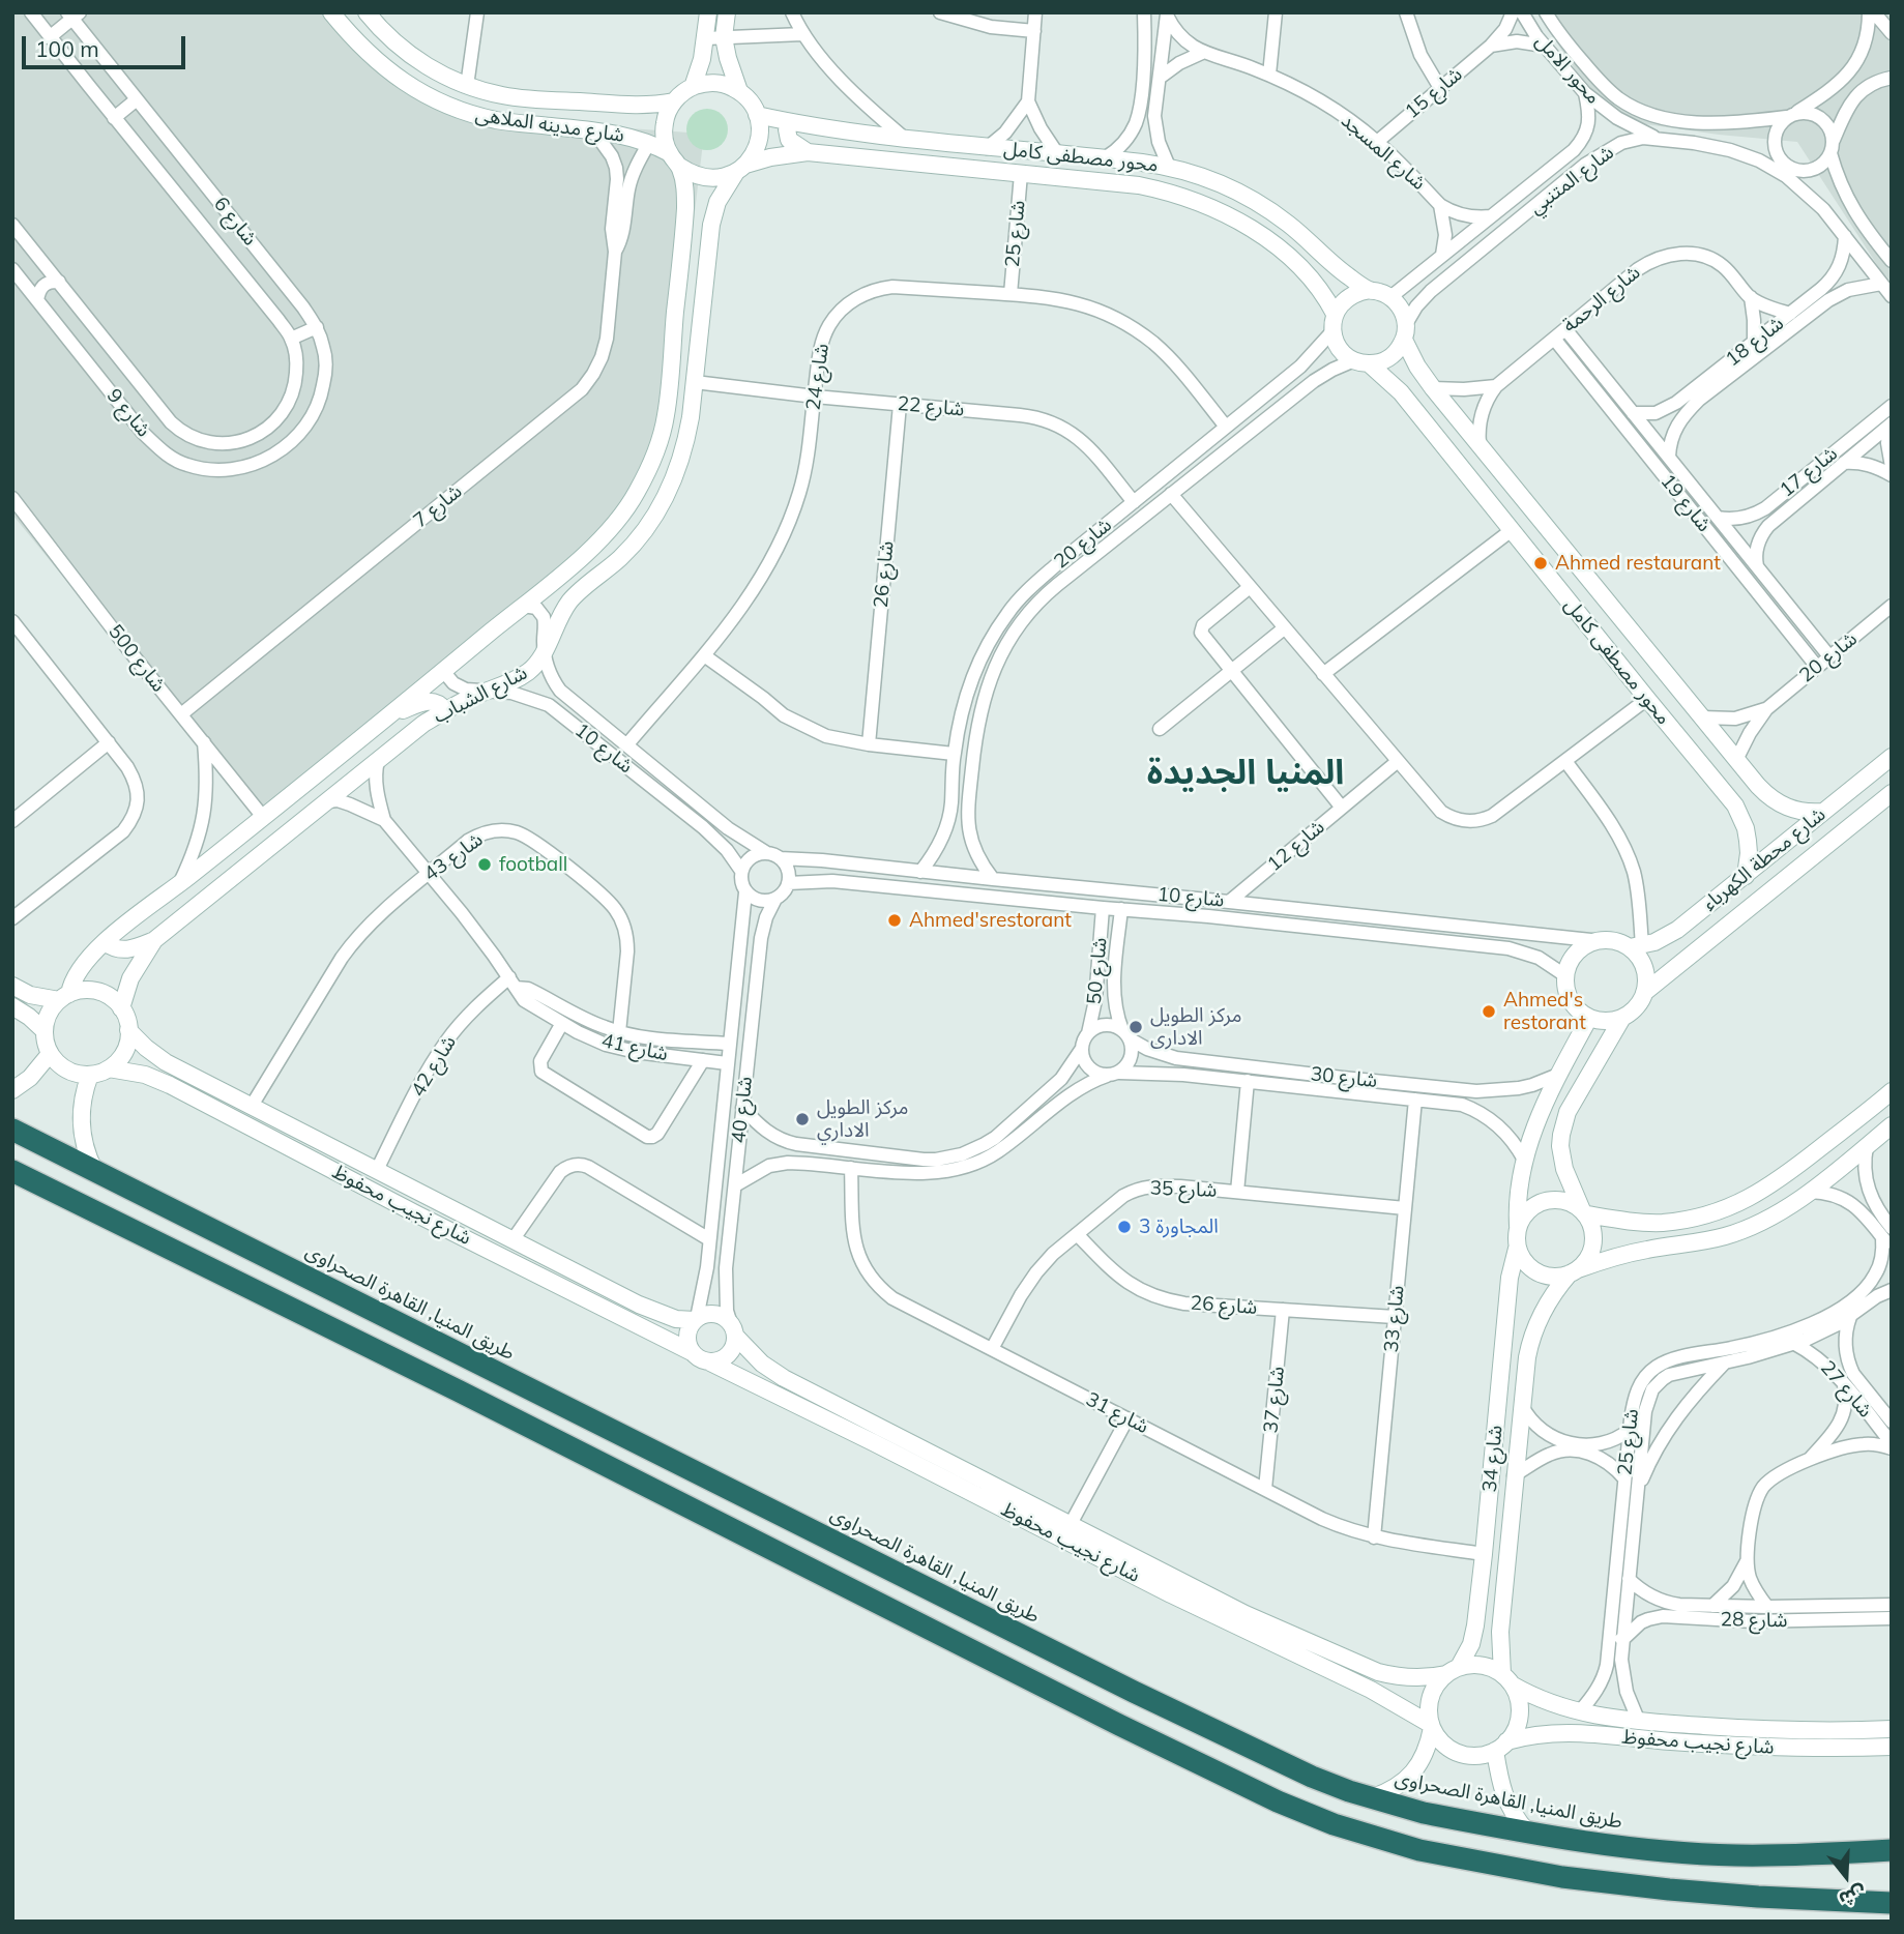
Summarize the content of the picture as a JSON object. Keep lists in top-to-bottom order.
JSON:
{
  "streets": {
    "highway": ["طريق المنيا, القاهرة الصحراوى"],
    "street": [
      "محور الامل",
      "شارع 15",
      "شارع مدينه الملاهى",
      "شارع المسجد",
      "محور مصطفى كامل",
      "شارع المتنبي",
      "شارع 6",
      "شارع 25",
      "شارع الرحمة",
      "شارع 18",
      "شارع 24",
      "شارع 22",
      "شارع 9",
      "شارع 17",
      "شارع 19",
      "شارع 7",
      "شارع 20",
      "شارع 26",
      "شارع 500",
      "شارع الشباب",
      "شارع 10",
      "شارع 12",
      "شارع 43",
      "شارع محطة الكهرباء",
      "شارع 50",
      "شارع 41",
      "شارع 42",
      "شارع 30",
      "شارع 40",
      "شارع 35",
      "شارع نجيب محفوظ",
      "شارع 33",
      "شارع 27",
      "شارع 37",
      "شارع 31",
      "شارع 34",
      "شارع 28"
    ]
  },
  "crossings": [
    ["محور الامل", "شارع 15"],
    ["محور الامل", "شارع المسجد"],
    ["محور الامل", "شارع المتنبي"],
    ["شارع 15", "شارع المسجد"],
    ["شارع 15", "شارع المتنبي"],
    ["شارع مدينه الملاهى", "محور مصطفى كامل"],
    ["شارع مدينه الملاهى", "شارع 7"],
    ["شارع مدينه الملاهى", "شارع الشباب"],
    ["شارع المسجد", "شارع المتنبي"],
    ["محور مصطفى كامل", "شارع المتنبي"],
    ["محور مصطفى كامل", "شارع 25"],
    ["محور مصطفى كامل", "شارع الرحمة"],
    ["محور مصطفى كامل", "شارع 20"],
    ["محور مصطفى كامل", "شارع الشباب"],
    ["محور مصطفى كامل", "شارع محطة الكهرباء"],
    ["شارع المتنبي", "شارع 18"],
    ["شارع المتنبي", "شارع 20"],
    ["شارع 6", "شارع 9"],
    ["شارع 25", "شارع 24"],
    ["شارع 25", "شارع نجيب محفوظ"],
    ["شارع 25", "شارع 27"],
    ["شارع 25", "شارع 28"],
    ["شارع الرحمة", "شارع 18"],
    ["شارع الرحمة", "شارع 19"],
    ["شارع 18", "شارع 19"],
    ["شارع 24", "شارع 22"],
    ["شارع 24", "شارع 20"],
    ["شارع 24", "شارع 10"],
    ["شارع 22", "شارع 20"],
    ["شارع 22", "شارع 26"],
    ["شارع 22", "شارع الشباب"],
    ["شارع 17", "شارع 19"],
    ["شارع 19", "شارع 20"],
    ["شارع 7", "شارع 500"],
    ["شارع 20", "شارع 10"],
    ["شارع 26", "شارع 35"],
    ["شارع 26", "شارع 33"],
    ["شارع 26", "شارع 37"],
    ["شارع 500", "شارع الشباب"],
    ["شارع الشباب", "شارع 10"],
    ["شارع الشباب", "شارع 41"],
    ["شارع الشباب", "شارع نجيب محفوظ"],
    ["شارع 10", "شارع 12"],
    ["شارع 10", "شارع محطة الكهرباء"],
    ["شارع 10", "شارع 50"],
    ["شارع 10", "شارع 40"],
    ["شارع 43", "شارع 41"],
    ["شارع 43", "شارع نجيب محفوظ"],
    ["شارع 50", "شارع 30"],
    ["شارع 41", "شارع 42"],
    ["شارع 41", "شارع 40"],
    ["شارع 42", "شارع نجيب محفوظ"],
    ["شارع 30", "شارع 33"],
    ["شارع 40", "شارع نجيب محفوظ"],
    ["شارع 35", "شارع 33"],
    ["شارع 35", "شارع 31"],
    ["شارع نجيب محفوظ", "شارع 34"],
    ["شارع 33", "شارع 31"],
    ["شارع 37", "شارع 31"],
    ["شارع 31", "شارع 34"]
  ],
  "districts": ["المنيا الجديدة"],
  "places": [
    "Ahmed restaurant",
    "football",
    "Ahmed'srestorant",
    "Ahmed's restorant",
    "مركز الطويل الادارى",
    "مركز الطويل الاداري",
    "المجاورة 3"
  ],
  "scale_bar": "100 m",
  "north": "bottom"
}
